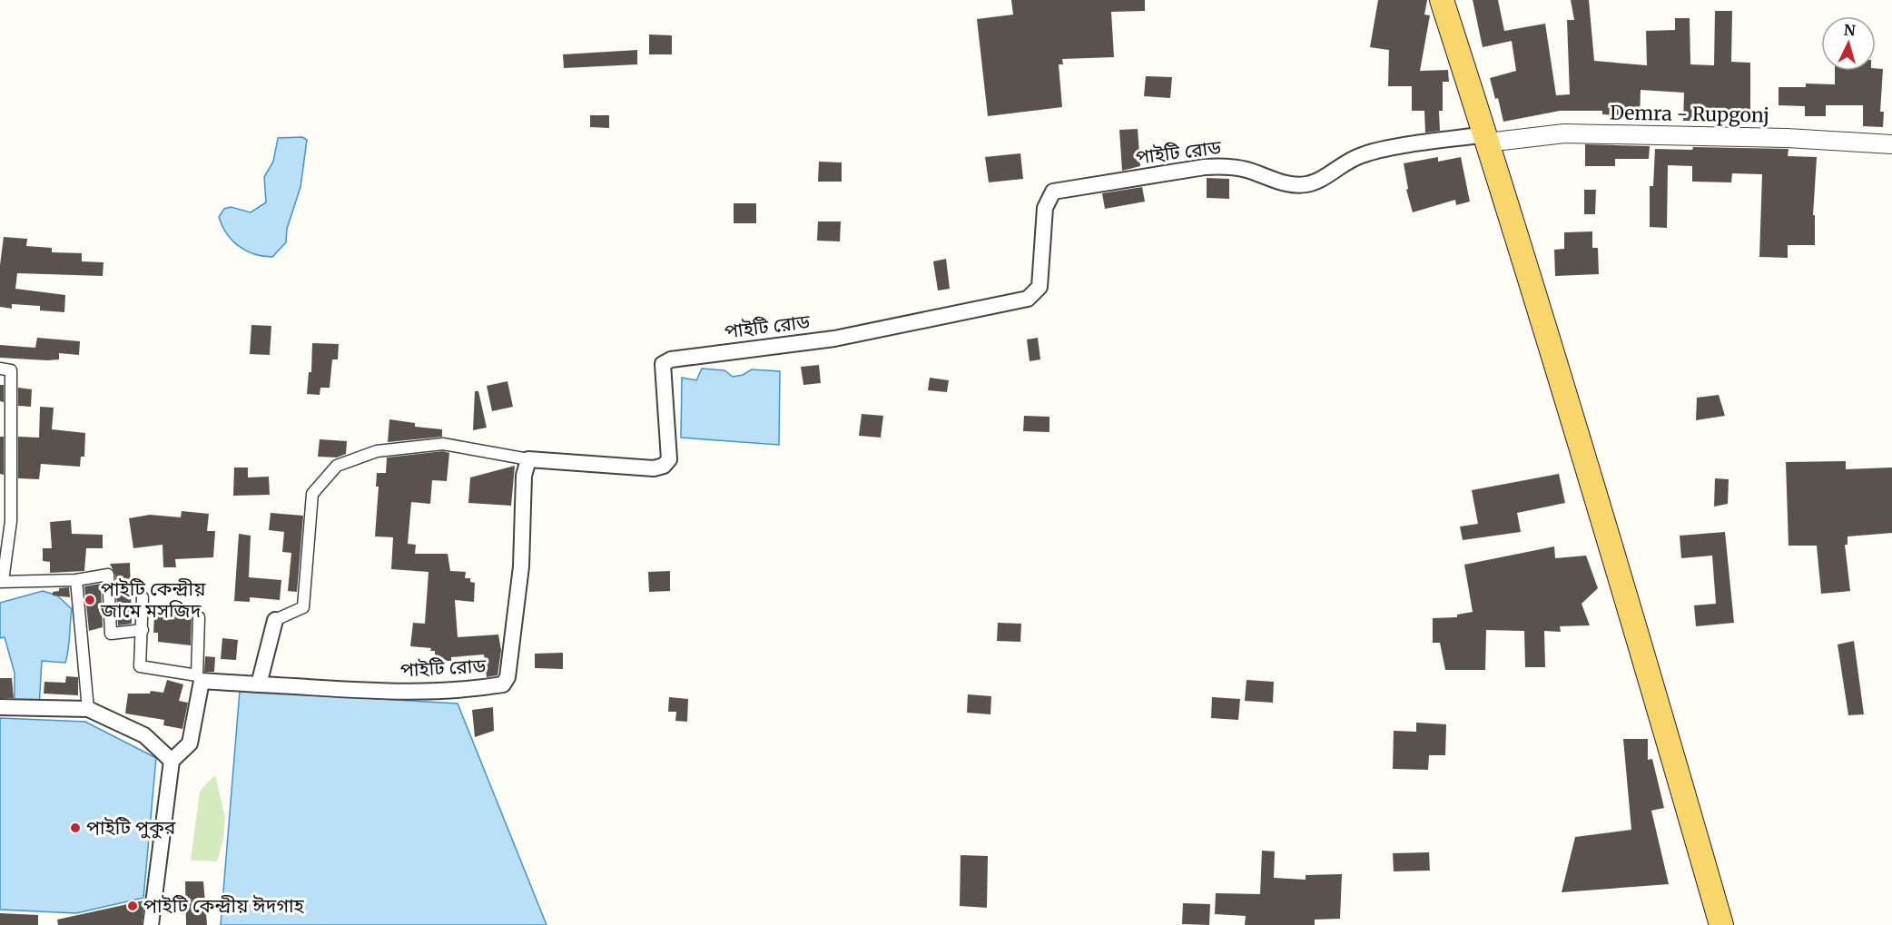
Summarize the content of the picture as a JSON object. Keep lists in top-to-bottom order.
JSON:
{
  "streets": {
    "street": ["Demra - Rupgonj", "পাইটি রোড"]
  },
  "crossings": [
    ["Demra - Rupgonj", "পাইটি রোড"]
  ],
  "places": ["পাইটি কেন্দ্রীয় জামে মসজিদ", "পাইটি পুকুর", "পাইটি কেন্দ্রীয় ঈদগাহ"],
  "north": "top"
}
